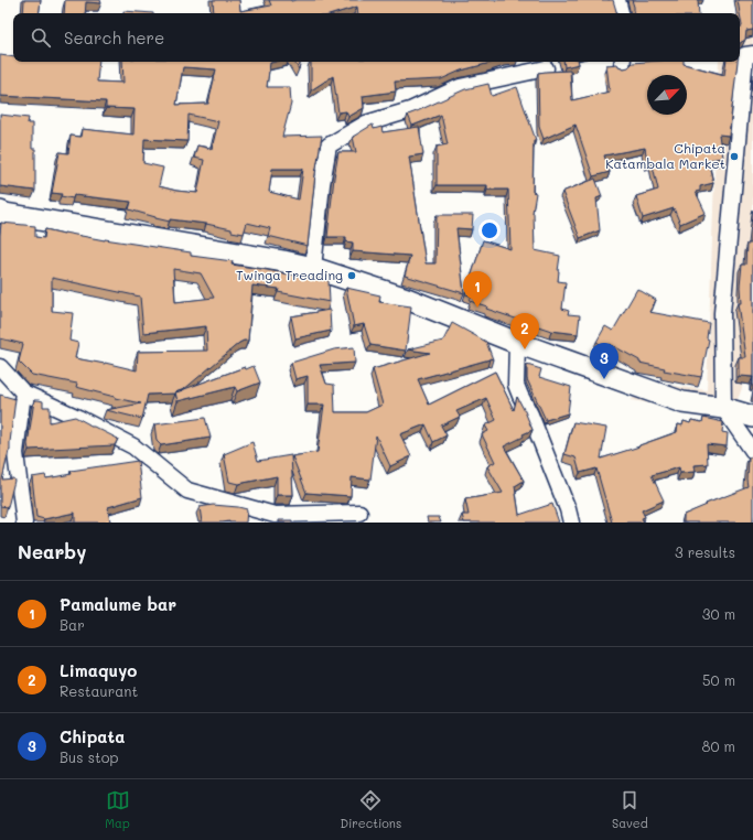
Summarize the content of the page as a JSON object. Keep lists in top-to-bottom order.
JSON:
{
  "places": ["Chipata Katambala Market", "Twinga Treading"],
  "north": "top right",
  "page": {
    "search": "Search here",
    "pins": ["1", "2", "3"],
    "heading": ["Nearby", "3 results"],
    "list": [
      {
        "mark": "1",
        "name": "Pamalume bar",
        "note": "Bar",
        "value": "30 m"
      },
      {
        "mark": "2",
        "name": "Limaquyo",
        "note": "Restaurant",
        "value": "50 m"
      },
      {
        "mark": "3",
        "name": "Chipata",
        "note": "Bus stop",
        "value": "80 m"
      }
    ],
    "nav": ["Map", "Directions", "Saved"]
  }
}
